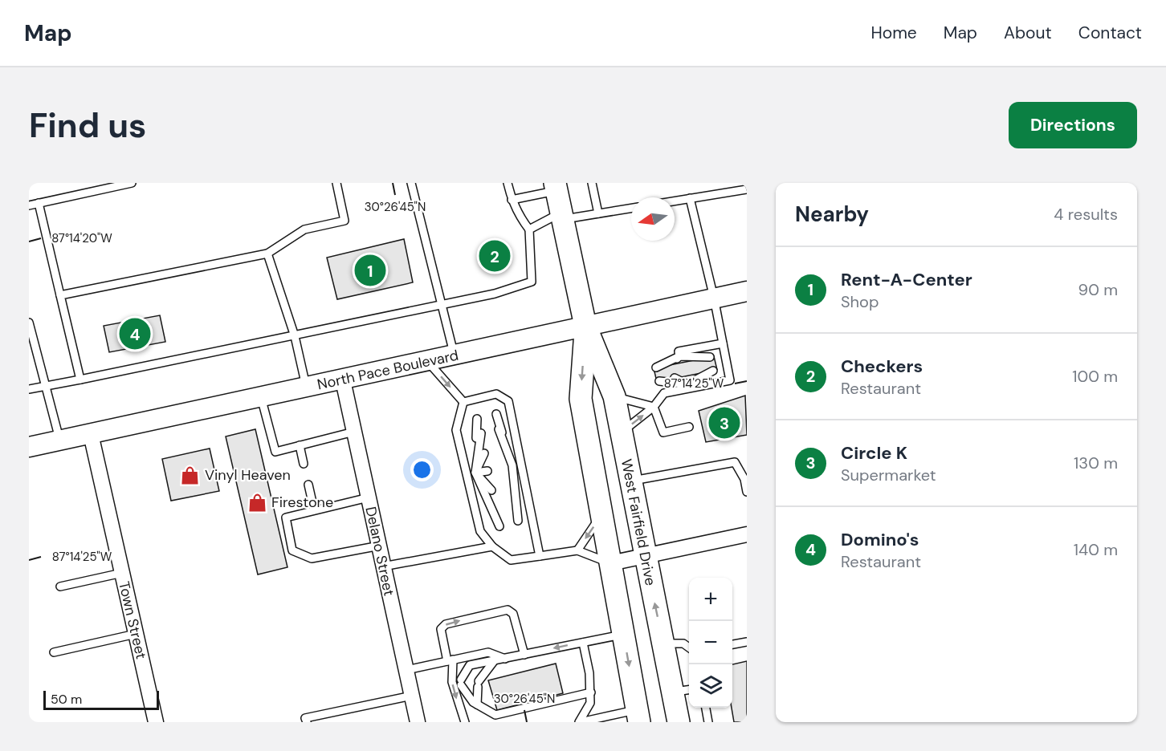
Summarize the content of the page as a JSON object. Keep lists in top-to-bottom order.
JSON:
{
  "streets": {
    "main road": ["North Pace Boulevard", "West Fairfield Drive"],
    "street": ["Delano Street", "Town Street"]
  },
  "crossings": [
    ["North Pace Boulevard", "West Fairfield Drive"],
    ["North Pace Boulevard", "Delano Street"],
    ["North Pace Boulevard", "Town Street"]
  ],
  "places": {
    "shop": ["Vinyl Heaven", "Firestone"]
  },
  "scale_bar": "50 m",
  "north": "left",
  "page": {
    "header": "Map",
    "nav": [
      "Home",
      "Map",
      "About",
      "Contact"
    ],
    "buttons": "Directions",
    "title": "Find us",
    "heading": ["Nearby", "4 results"],
    "pins": [
      "2",
      "1",
      "4",
      "3"
    ],
    "list": [
      {
        "mark": "1",
        "name": "Rent-A-Center",
        "note": "Shop",
        "value": "90 m"
      },
      {
        "mark": "2",
        "name": "Checkers",
        "note": "Restaurant",
        "value": "100 m"
      },
      {
        "mark": "3",
        "name": "Circle K",
        "note": "Supermarket",
        "value": "130 m"
      },
      {
        "mark": "4",
        "name": "Domino's",
        "note": "Restaurant",
        "value": "140 m"
      }
    ],
    "map_buttons": ["+", "−"],
    "scale": "50 m"
  },
  "coordinates": ["30°26'45\"N", "87°14'20\"W", "87°14'25\"W"]
}
